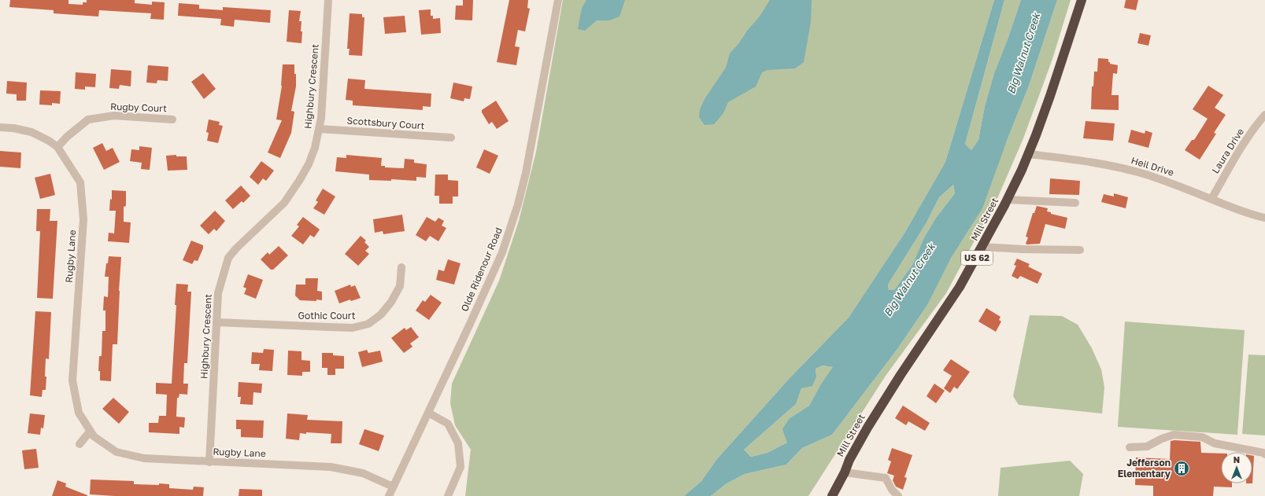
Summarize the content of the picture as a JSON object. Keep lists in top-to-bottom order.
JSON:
{
  "streets": {
    "highway": ["Mill Street", "US 62"],
    "street": [
      "Highbury Crescent",
      "Rugby Court",
      "Scottsbury Court",
      "Laura Drive",
      "Heil Drive",
      "Rugby Lane",
      "Olde Ridenour Road",
      "Gothic Court"
    ]
  },
  "crossings": [
    ["Highbury Crescent", "Scottsbury Court"],
    ["Highbury Crescent", "Rugby Lane"],
    ["Highbury Crescent", "Gothic Court"],
    ["Rugby Court", "Rugby Lane"],
    ["Laura Drive", "Heil Drive"],
    ["Heil Drive", "Mill Street"],
    ["Rugby Lane", "Olde Ridenour Road"]
  ],
  "water": ["Big Walnut Creek"],
  "places": {
    "building": ["Jefferson Elementary"]
  },
  "north": "top"
}
